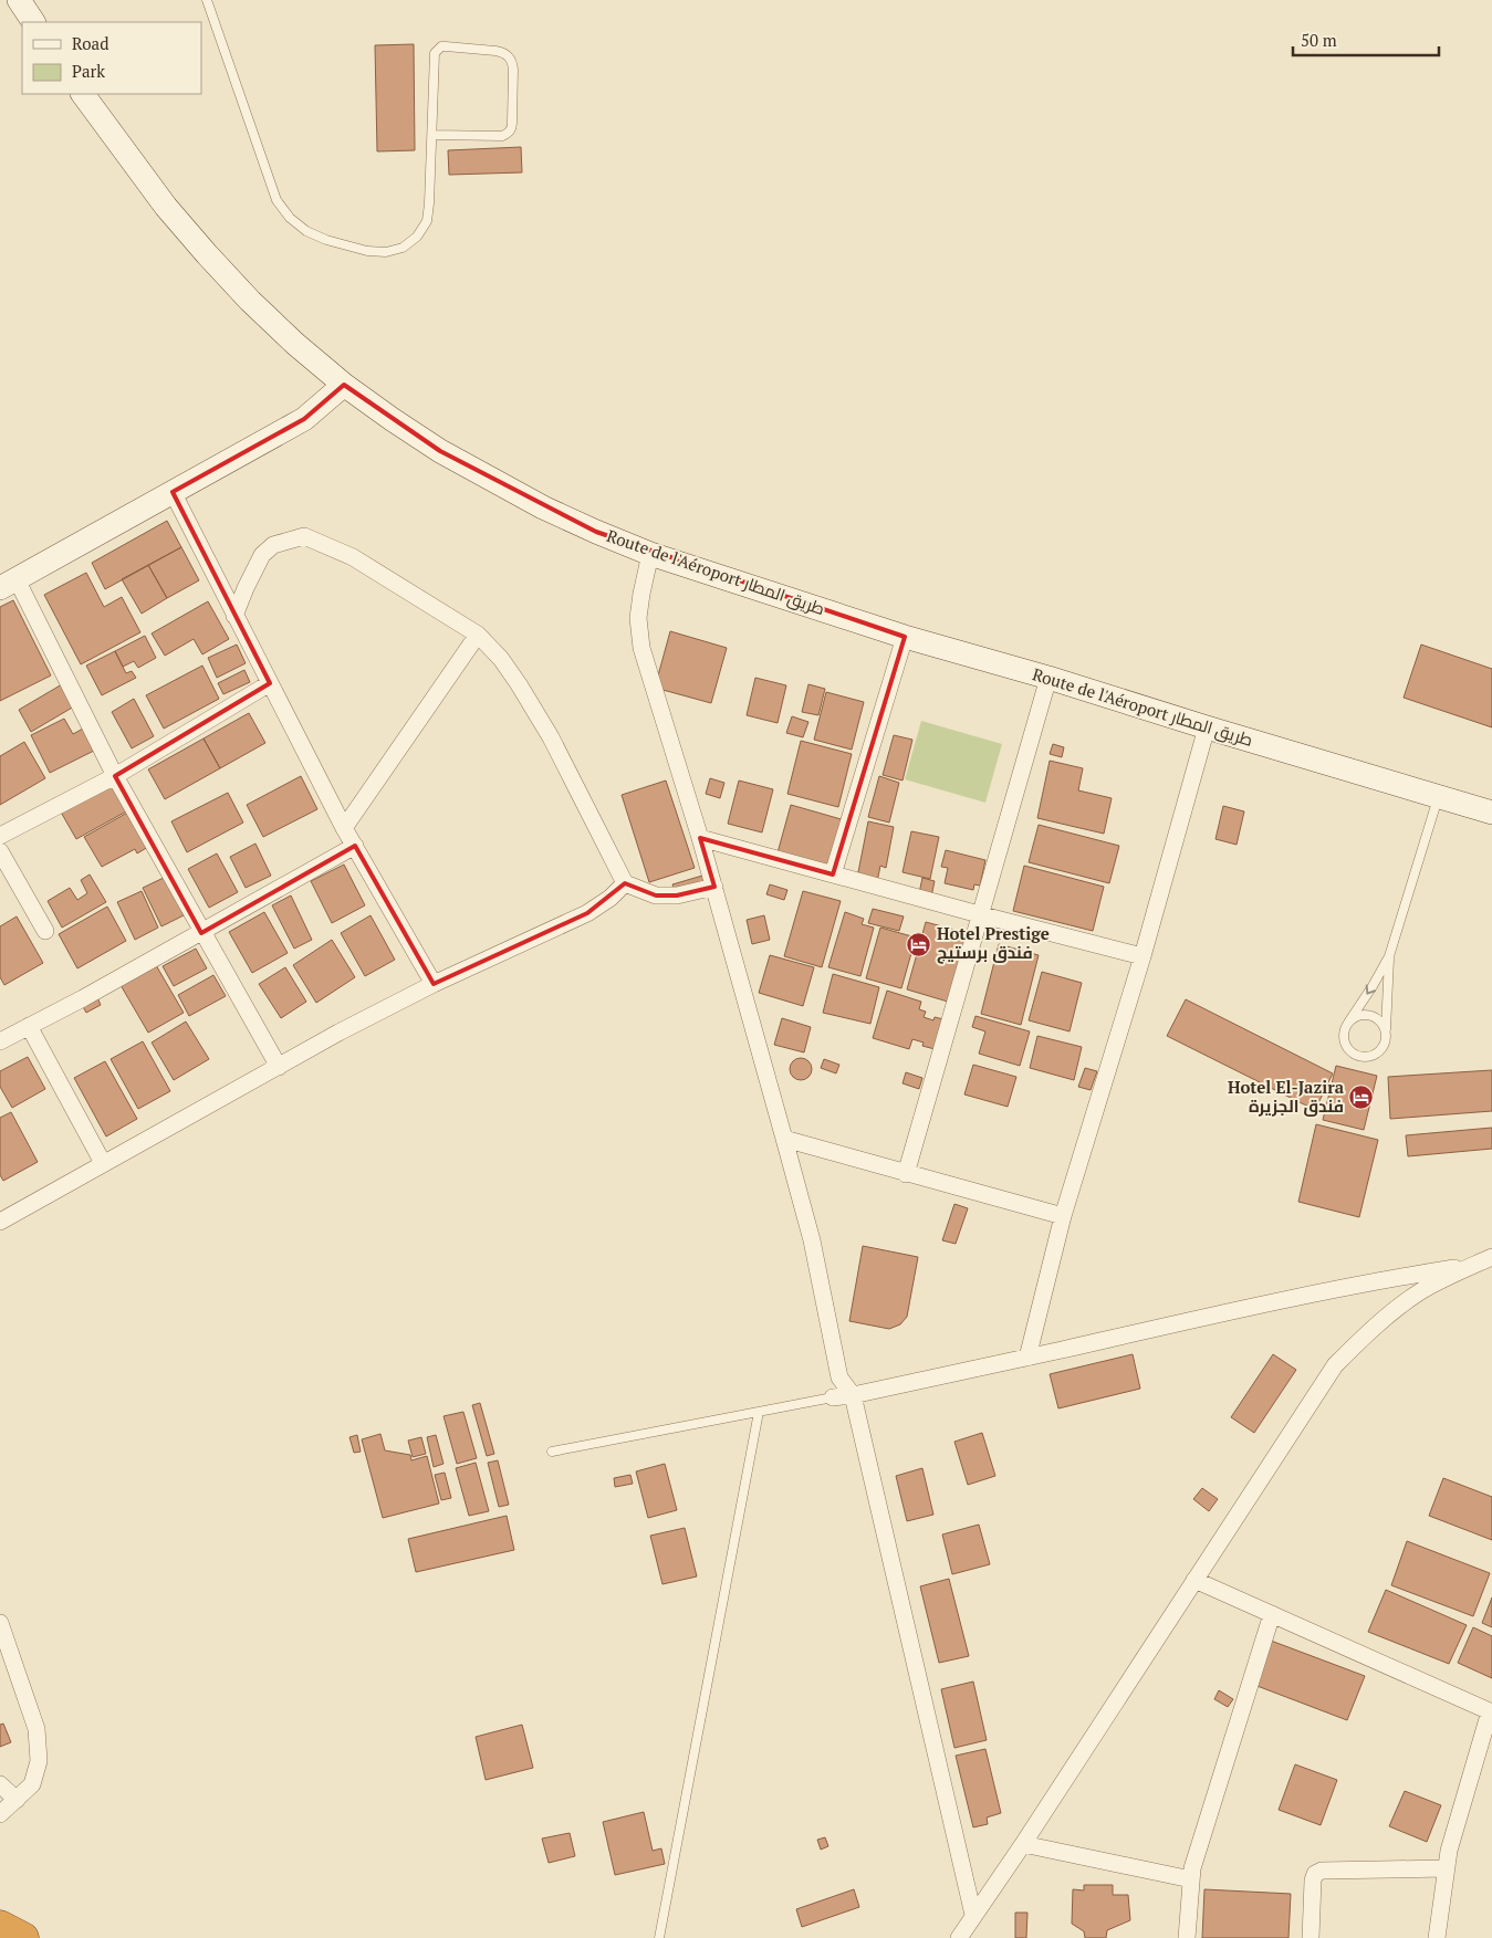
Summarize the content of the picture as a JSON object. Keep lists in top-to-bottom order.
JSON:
{
  "streets": {
    "street": ["Route de l'Aéroport طريق المطار"]
  },
  "places": {
    "hotel": ["Hotel Prestige فندق برستيج", "Hotel El-Jazira فندق الجزيرة"]
  },
  "legend": ["Road", "Park"],
  "scale_bar": "50 m"
}
